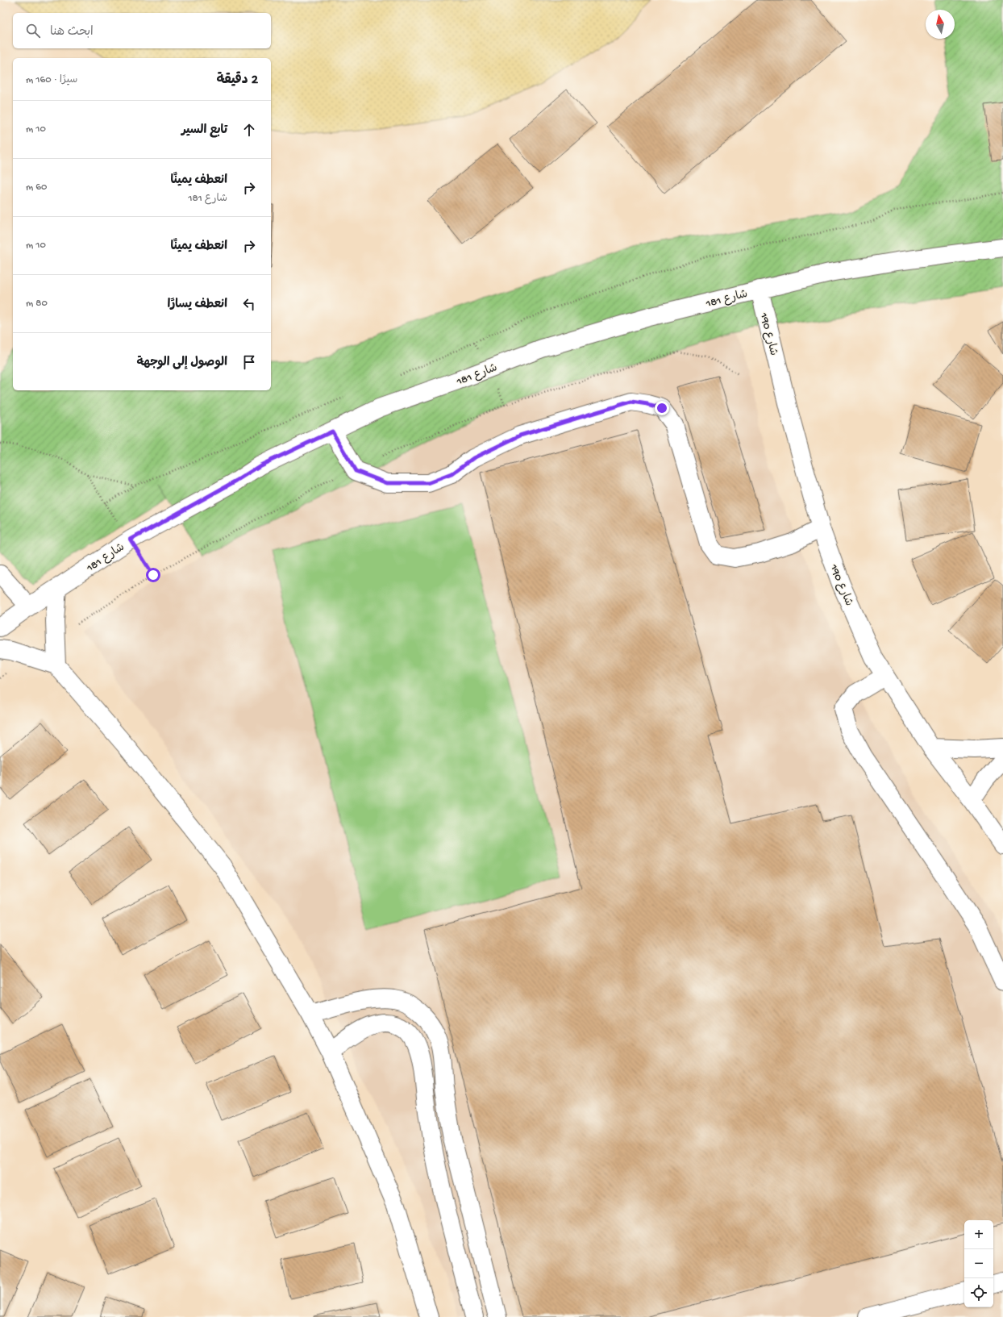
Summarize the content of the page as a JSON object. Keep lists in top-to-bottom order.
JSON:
{
  "streets": {
    "street": ["شارع 181", "شارع 190"]
  },
  "crossings": [
    ["شارع 181", "شارع 190"]
  ],
  "north": "top",
  "page": {
    "search": "ابحث هنا",
    "heading": ["2 دقيقة", "سيرًا · 160 m"],
    "list": [
      ["تابع السير", "10 m"],
      ["انعطف يمينًا", "شارع 181", "60 m"],
      ["انعطف يمينًا", "10 m"],
      ["انعطف يسارًا", "80 m"],
      "الوصول إلى الوجهة"
    ],
    "map_buttons": ["+", "−"]
  }
}
